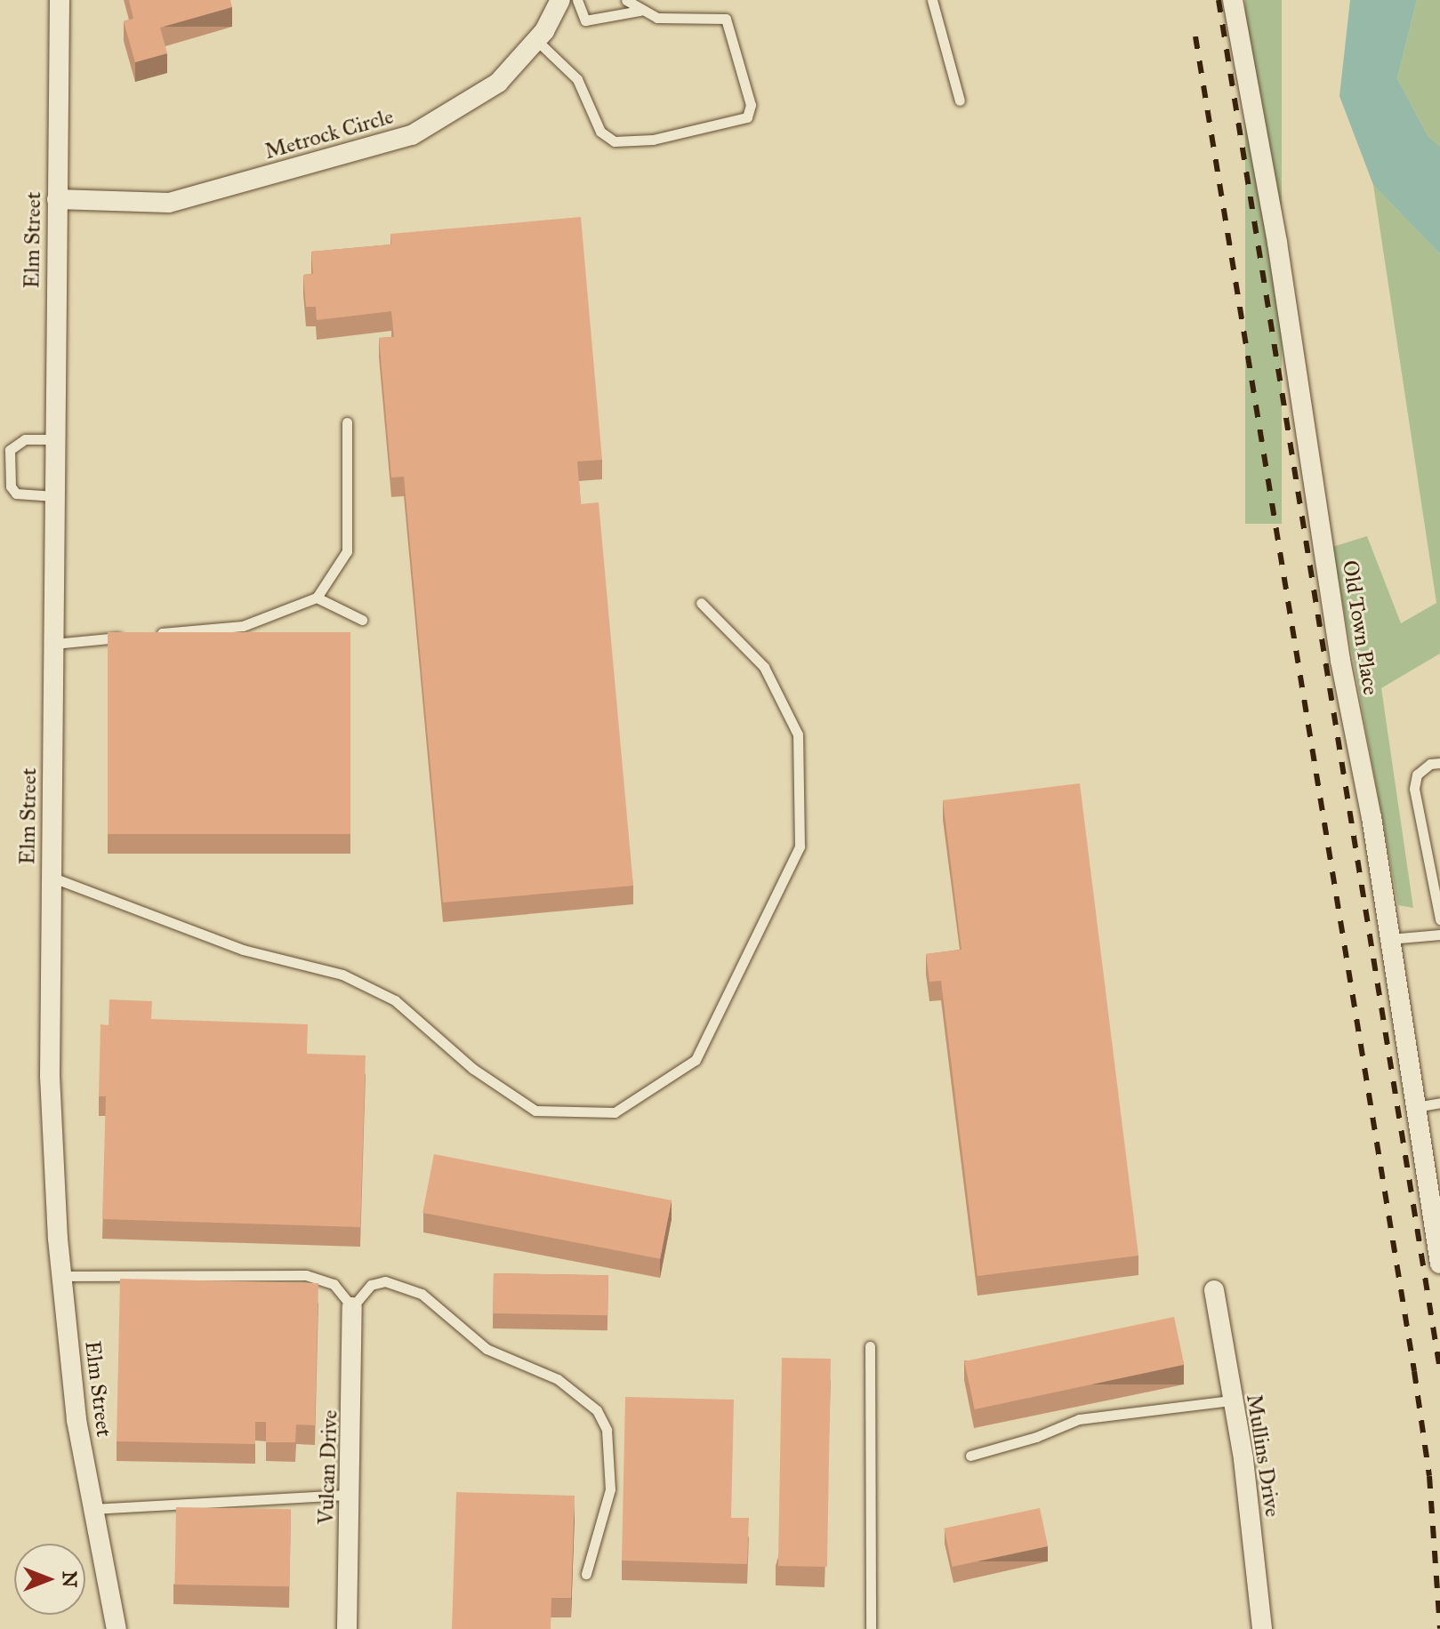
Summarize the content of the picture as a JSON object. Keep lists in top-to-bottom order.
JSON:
{
  "streets": {
    "street": [
      "Metrock Circle",
      "Elm Street",
      "Old Town Place",
      "Mullins Drive",
      "Vulcan Drive"
    ]
  },
  "crossings": [
    ["Metrock Circle", "Elm Street"]
  ],
  "north": "right"
}
